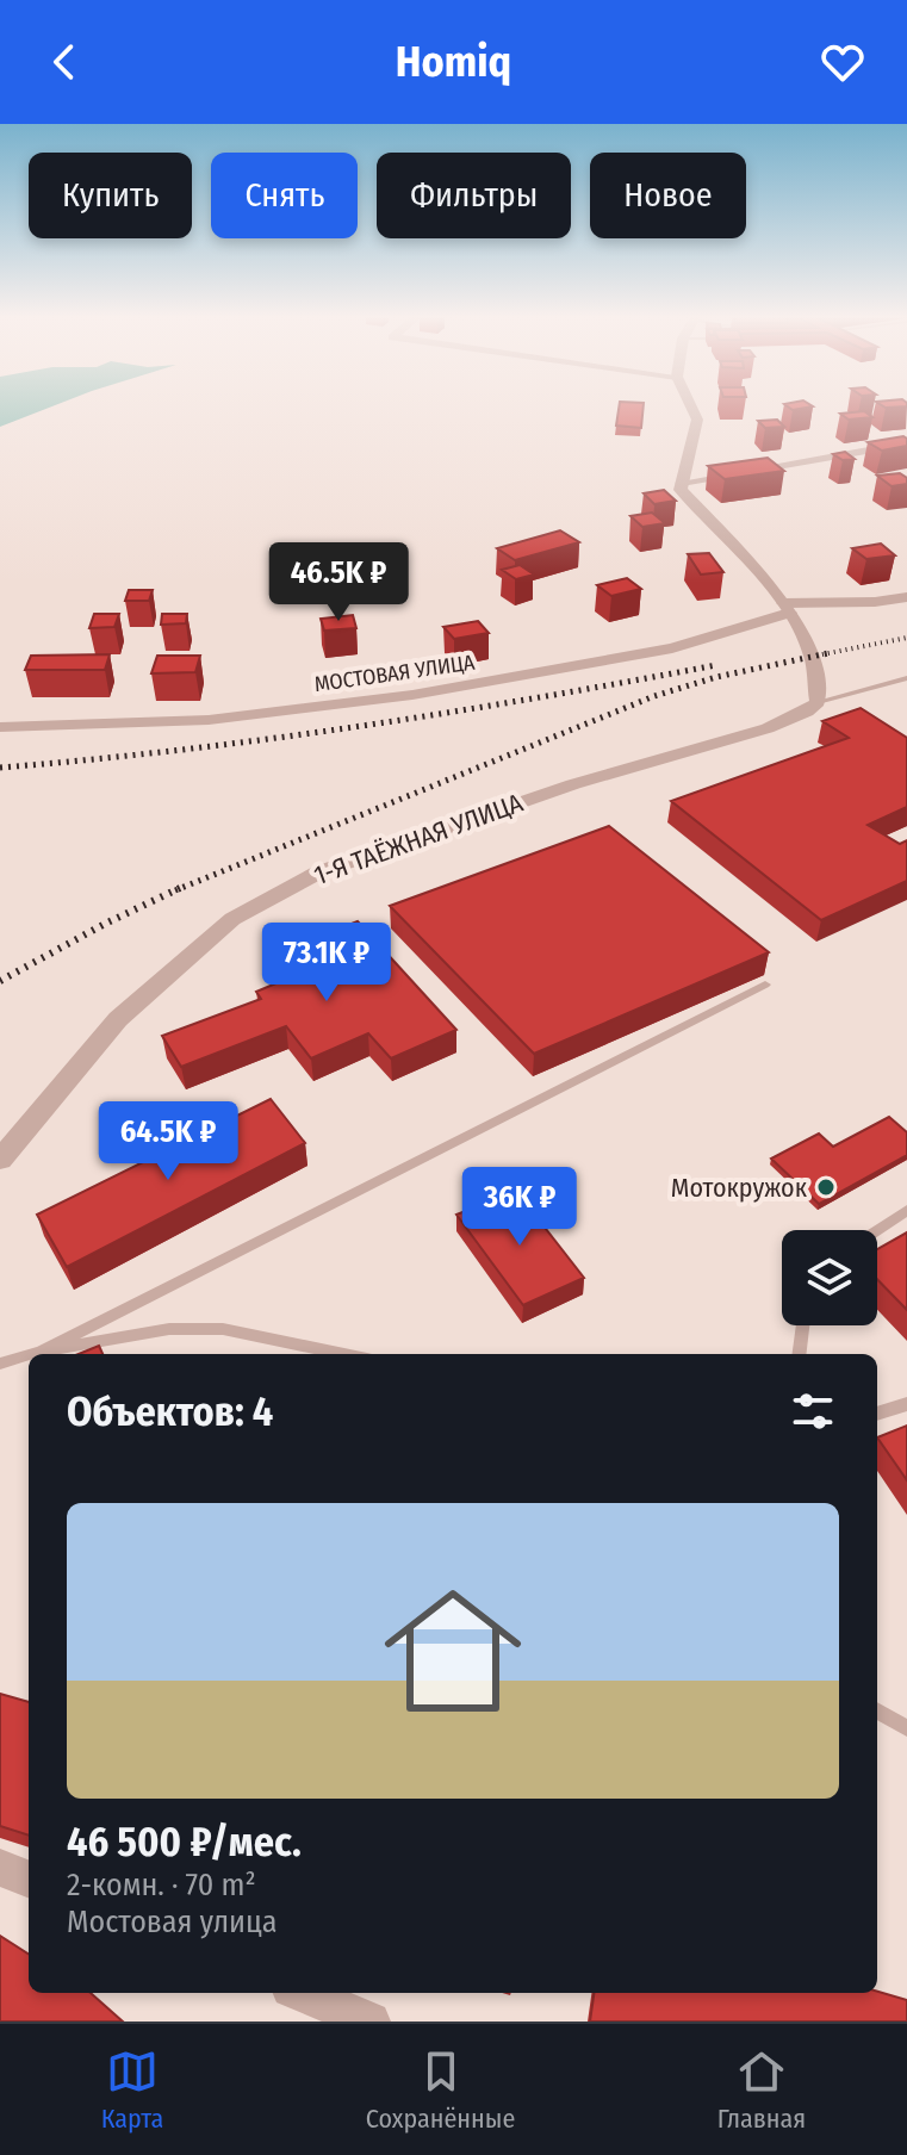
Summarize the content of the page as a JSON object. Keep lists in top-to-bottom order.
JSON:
{
  "streets": {
    "street": ["МОСТОВАЯ УЛИЦА", "1-Я ТАЁЖНАЯ УЛИЦА"]
  },
  "places": ["Мотокружок"],
  "page": {
    "header": "Homiq",
    "chip": [
      "Купить",
      "Снять",
      "Фильтры",
      "Новое"
    ],
    "price": [
      "46.5K ₽",
      "73.1K ₽",
      "64.5K ₽",
      "36K ₽"
    ],
    "heading": "Объектов: 4",
    "list": [
      {
        "name": "46 500 ₽/мес.",
        "note": "2-комн. · 70 m² · Мостовая улица"
      }
    ],
    "tabs": ["Карта", "Сохранённые", "Главная"]
  }
}
